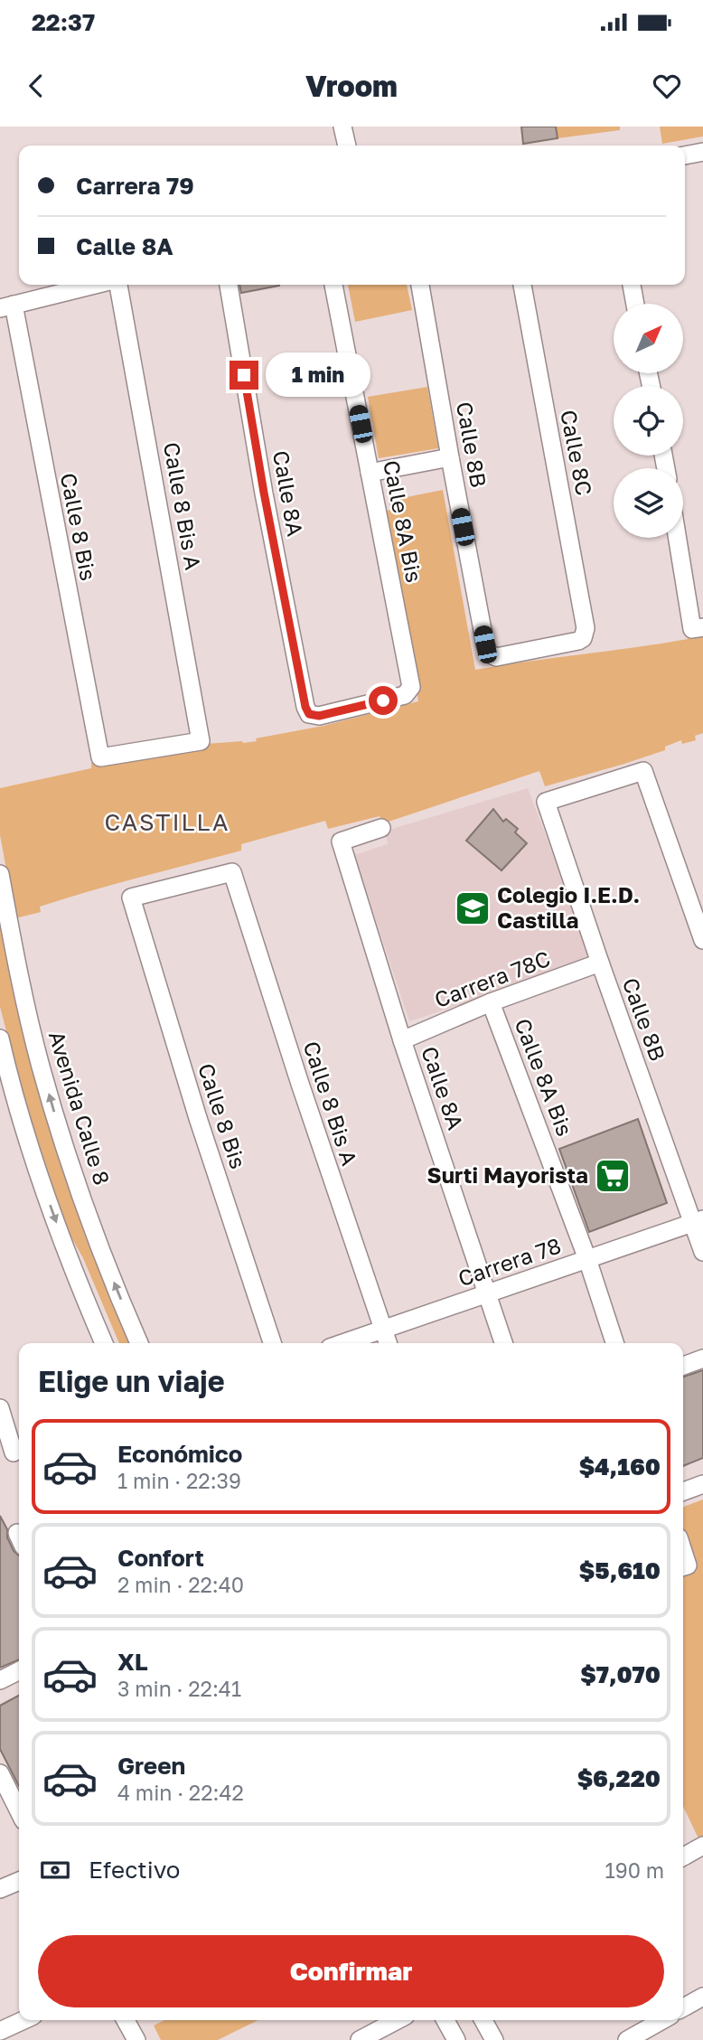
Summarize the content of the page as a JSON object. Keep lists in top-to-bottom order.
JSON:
{
  "streets": {
    "street": [
      "Calle 8B",
      "Calle 8C",
      "Calle 8A",
      "Calle 8 Bis A",
      "Calle 8A Bis",
      "Calle 8 Bis",
      "Carrera 78C",
      "Avenida Calle 8",
      "Carrera 78"
    ]
  },
  "crossings": [
    ["Calle 8B", "Calle 8C"],
    ["Calle 8B", "Carrera 78C"],
    ["Calle 8B", "Carrera 78"],
    ["Calle 8A", "Calle 8A Bis"],
    ["Calle 8A", "Carrera 78C"],
    ["Calle 8A", "Carrera 78"],
    ["Calle 8 Bis A", "Calle 8 Bis"],
    ["Calle 8 Bis A", "Carrera 78"],
    ["Calle 8A Bis", "Carrera 78C"],
    ["Calle 8A Bis", "Carrera 78"]
  ],
  "districts": ["CASTILLA"],
  "places": {
    "school or university": ["Colegio I.E.D. Castilla"],
    "supermarket": ["Surti Mayorista"]
  },
  "north": "top right",
  "page": {
    "status": "22:37",
    "header": "Vroom",
    "banner": ["Carrera 79", "Calle 8A"],
    "bubble": "1 min",
    "heading": "Elige un viaje",
    "list": [
      {
        "name": "Económico",
        "note": "1 min · 22:39",
        "value": "$4,160"
      },
      {
        "name": "Confort",
        "note": "2 min · 22:40",
        "value": "$5,610"
      },
      {
        "name": "XL",
        "note": "3 min · 22:41",
        "value": "$7,070"
      },
      {
        "name": "Green",
        "note": "4 min · 22:42",
        "value": "$6,220"
      }
    ],
    "pay": ["Efectivo", "190 m"],
    "buttons": "Confirmar"
  }
}
